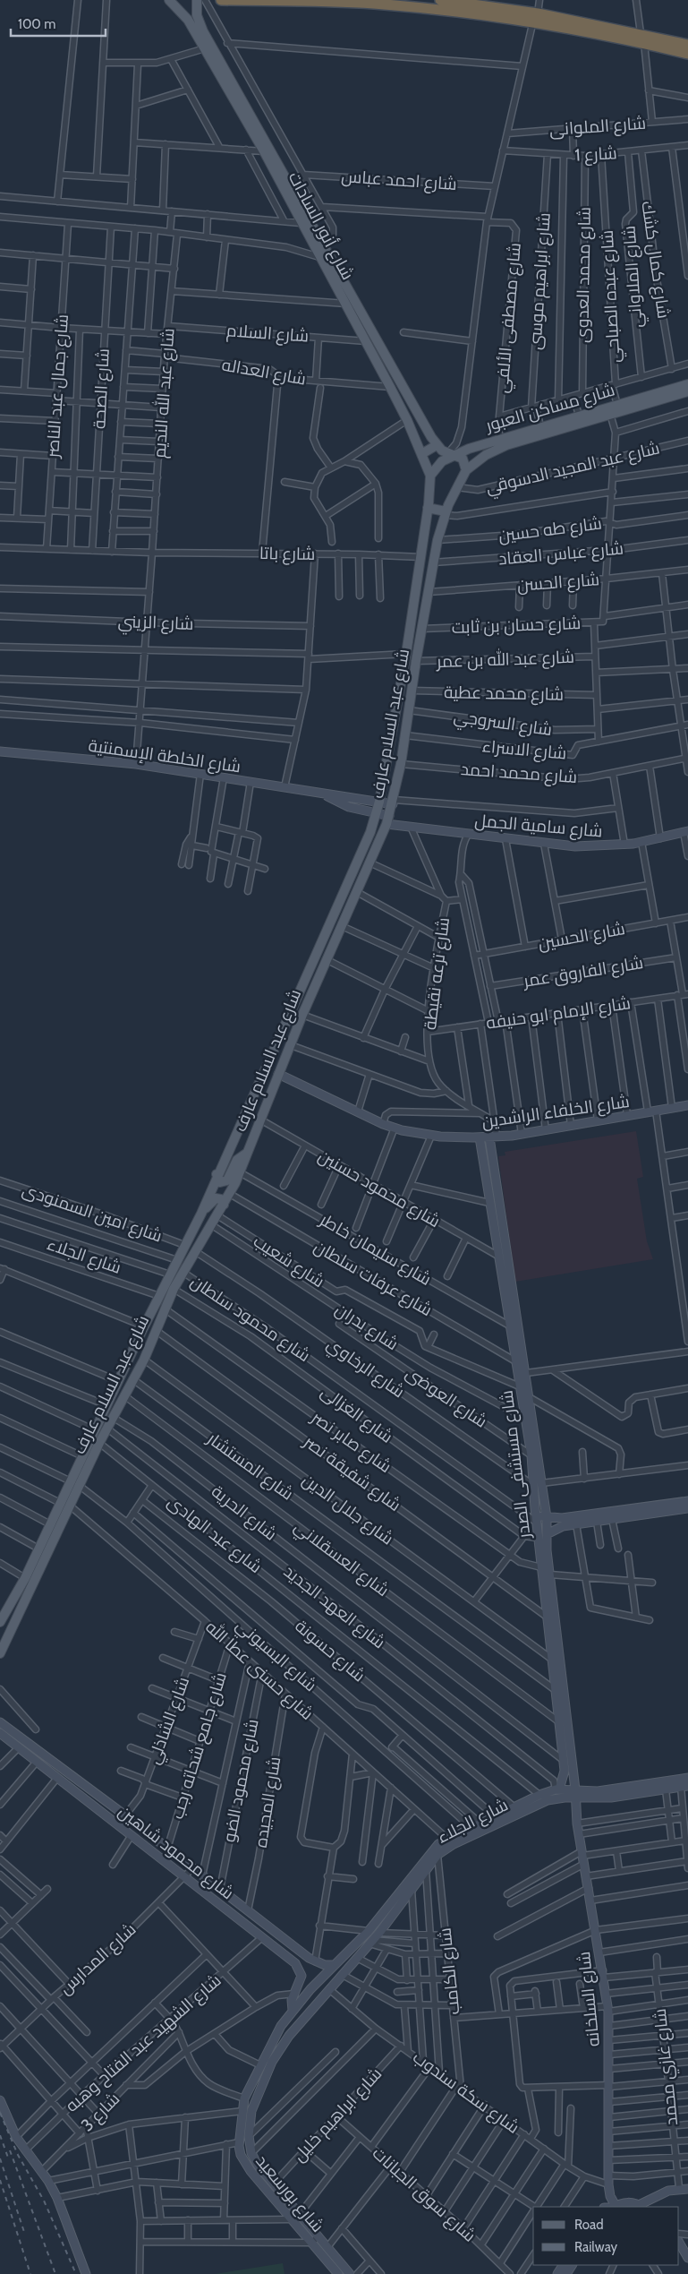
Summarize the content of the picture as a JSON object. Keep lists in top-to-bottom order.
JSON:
{
  "streets": {
    "main road": [
      "شارع أنور السادات",
      "شارع مساكن العبور",
      "شارع عبد السلام عارف",
      "شارع الخلطة الإسمنتية",
      "شارع سامية الجمل",
      "شارع الخلفاء الراشدين",
      "شارع الجلاء",
      "شارع مستشفى الصدر",
      "شارع محمود شاهين",
      "شارع السلخانه",
      "شارع بورسعيد"
    ],
    "street": [
      "شارع الملوانى",
      "شارع 1",
      "شارع احمد عباس",
      "شارع كمال كشك",
      "شارع محمد العدوى",
      "شارع الملاواني",
      "شارع ابراهيم موسى",
      "شارع عبده الصباحي",
      "شارع مصطفى الألفي",
      "شارع السلام",
      "شارع العداله",
      "شارع جمال عبد الناصر",
      "شارع الصحة",
      "شارع عبد الله النديم",
      "شارع عبد المجيد الدسوقي",
      "شارع طه حسين",
      "شارع باتا",
      "شارع عباس العقاد",
      "شارع الحسن",
      "شارع الزيني",
      "شارع حسان بن ثابت",
      "شارع عبد الله بن عمر",
      "شارع محمد عطية",
      "شارع السروجي",
      "شارع الاسراء",
      "شارع محمد احمد",
      "شارع الحسين",
      "شارع الفاروق عمر",
      "شارع ترعه نقيطة",
      "شارع الإمام ابو حنيفه",
      "شارع محمود حسنين",
      "شارع امين السمنودى",
      "شارع سليمان خاطر",
      "شارع شعيب",
      "شارع عرفات سلطان",
      "شارع محمود سلطان",
      "شارع بدران",
      "شارع الرخاوي",
      "شارع العوضى",
      "شارع الغزالى",
      "شارع صابر نصر",
      "شارع المستشار",
      "شارع شفيقة نصر",
      "شارع جلال الدين",
      "شارع الحرية",
      "شارع عبد الهادى",
      "شارع العسقلاني",
      "شارع العهد الجديد",
      "شارع حسونة",
      "شارع البسيوني",
      "شارع حسنى عطا الله",
      "شارع الشاذلي",
      "شارع جامع شحاته رجب",
      "شارع محمود الضو",
      "شارع المجيده",
      "شارع المدارس",
      "شارع الكامب",
      "شارع الشهيد عبد الفتاح وهبه",
      "شارع غازي محمد",
      "شارع سكة سندوب",
      "شارع 3",
      "شارع ابراهيم خليل",
      "شارع سوق الجبانات"
    ]
  },
  "crossings": [
    ["شارع 1", "شارع كمال كشك"],
    ["شارع 1", "شارع محمد العدوى"],
    ["شارع 1", "شارع الملاواني"],
    ["شارع 1", "شارع ابراهيم موسى"],
    ["شارع 1", "شارع عبده الصباحي"],
    ["شارع أنور السادات", "شارع السلام"],
    ["شارع أنور السادات", "شارع العداله"],
    ["شارع أنور السادات", "شارع مساكن العبور"],
    ["شارع أنور السادات", "شارع عبد السلام عارف"],
    ["شارع ابراهيم موسى", "شارع مساكن العبور"],
    ["شارع عبده الصباحي", "شارع مساكن العبور"],
    ["شارع مصطفى الألفي", "شارع مساكن العبور"],
    ["شارع السلام", "شارع عبد الله النديم"],
    ["شارع العداله", "شارع عبد الله النديم"],
    ["شارع جمال عبد الناصر", "شارع باتا"],
    ["شارع الصحة", "شارع باتا"],
    ["شارع عبد الله النديم", "شارع باتا"],
    ["شارع عبد الله النديم", "شارع الزيني"],
    ["شارع عبد الله النديم", "شارع الخلطة الإسمنتية"],
    ["شارع مساكن العبور", "شارع عبد السلام عارف"],
    ["شارع عبد المجيد الدسوقي", "شارع عبد السلام عارف"],
    ["شارع طه حسين", "شارع عبد السلام عارف"],
    ["شارع باتا", "شارع عبد السلام عارف"],
    ["شارع عباس العقاد", "شارع عبد السلام عارف"],
    ["شارع الحسن", "شارع عبد السلام عارف"],
    ["شارع حسان بن ثابت", "شارع عبد السلام عارف"],
    ["شارع عبد الله بن عمر", "شارع عبد السلام عارف"],
    ["شارع محمد عطية", "شارع عبد السلام عارف"],
    ["شارع السروجي", "شارع عبد السلام عارف"],
    ["شارع عبد السلام عارف", "شارع الاسراء"],
    ["شارع عبد السلام عارف", "شارع الخلطة الإسمنتية"],
    ["شارع عبد السلام عارف", "شارع محمد احمد"],
    ["شارع عبد السلام عارف", "شارع سامية الجمل"],
    ["شارع عبد السلام عارف", "شارع الخلفاء الراشدين"],
    ["شارع عبد السلام عارف", "شارع محمود حسنين"],
    ["شارع عبد السلام عارف", "شارع امين السمنودى"],
    ["شارع عبد السلام عارف", "شارع سليمان خاطر"],
    ["شارع عبد السلام عارف", "شارع الجلاء"],
    ["شارع عبد السلام عارف", "شارع شعيب"],
    ["شارع عبد السلام عارف", "شارع عرفات سلطان"],
    ["شارع عبد السلام عارف", "شارع محمود سلطان"],
    ["شارع عبد السلام عارف", "شارع بدران"],
    ["شارع عبد السلام عارف", "شارع الرخاوي"],
    ["شارع عبد السلام عارف", "شارع الغزالى"],
    ["شارع عبد السلام عارف", "شارع صابر نصر"],
    ["شارع عبد السلام عارف", "شارع المستشار"],
    ["شارع عبد السلام عارف", "شارع شفيقة نصر"],
    ["شارع عبد السلام عارف", "شارع جلال الدين"],
    ["شارع عبد السلام عارف", "شارع الحرية"],
    ["شارع عبد السلام عارف", "شارع عبد الهادى"],
    ["شارع عبد السلام عارف", "شارع العسقلاني"],
    ["شارع عبد السلام عارف", "شارع العهد الجديد"],
    ["شارع عبد السلام عارف", "شارع البسيوني"],
    ["شارع عبد السلام عارف", "شارع حسنى عطا الله"],
    ["شارع الخلطة الإسمنتية", "شارع سامية الجمل"],
    ["شارع ترعه نقيطة", "شارع الإمام ابو حنيفه"],
    ["شارع الخلفاء الراشدين", "شارع مستشفى الصدر"],
    ["شارع محمود حسنين", "شارع مستشفى الصدر"],
    ["شارع سليمان خاطر", "شارع مستشفى الصدر"],
    ["شارع الجلاء", "شارع مستشفى الصدر"],
    ["شارع الجلاء", "شارع عبد الهادى"],
    ["شارع الجلاء", "شارع العهد الجديد"],
    ["شارع الجلاء", "شارع حسونة"],
    ["شارع الجلاء", "شارع البسيوني"],
    ["شارع الجلاء", "شارع حسنى عطا الله"],
    ["شارع الجلاء", "شارع محمود شاهين"],
    ["شارع الجلاء", "شارع الكامب"],
    ["شارع الجلاء", "شارع السلخانه"],
    ["شارع الجلاء", "شارع سكة سندوب"],
    ["شارع الجلاء", "شارع بورسعيد"],
    ["شارع عرفات سلطان", "شارع مستشفى الصدر"],
    ["شارع محمود سلطان", "شارع مستشفى الصدر"],
    ["شارع بدران", "شارع مستشفى الصدر"],
    ["شارع الرخاوي", "شارع مستشفى الصدر"],
    ["شارع العوضى", "شارع مستشفى الصدر"],
    ["شارع الغزالى", "شارع مستشفى الصدر"],
    ["شارع صابر نصر", "شارع مستشفى الصدر"],
    ["شارع مستشفى الصدر", "شارع المستشار"],
    ["شارع مستشفى الصدر", "شارع شفيقة نصر"],
    ["شارع مستشفى الصدر", "شارع جلال الدين"],
    ["شارع مستشفى الصدر", "شارع الحرية"],
    ["شارع مستشفى الصدر", "شارع العسقلاني"],
    ["شارع مستشفى الصدر", "شارع العهد الجديد"],
    ["شارع مستشفى الصدر", "شارع السلخانه"],
    ["شارع حسنى عطا الله", "شارع الشاذلي"],
    ["شارع حسنى عطا الله", "شارع جامع شحاته رجب"],
    ["شارع حسنى عطا الله", "شارع محمود الضو"],
    ["شارع حسنى عطا الله", "شارع المجيده"],
    ["شارع الشاذلي", "شارع محمود شاهين"],
    ["شارع جامع شحاته رجب", "شارع محمود شاهين"],
    ["شارع محمود الضو", "شارع محمود شاهين"],
    ["شارع المجيده", "شارع محمود شاهين"],
    ["شارع محمود شاهين", "شارع المدارس"],
    ["شارع محمود شاهين", "شارع الشهيد عبد الفتاح وهبه"],
    ["شارع محمود شاهين", "شارع بورسعيد"],
    ["شارع الكامب", "شارع سكة سندوب"],
    ["شارع السلخانه", "شارع سكة سندوب"],
    ["شارع سكة سندوب", "شارع ابراهيم خليل"],
    ["شارع سكة سندوب", "شارع بورسعيد"],
    ["شارع ابراهيم خليل", "شارع بورسعيد"],
    ["شارع ابراهيم خليل", "شارع سوق الجبانات"]
  ],
  "legend": ["Road", "Railway"],
  "scale_bar": "100 m"
}
